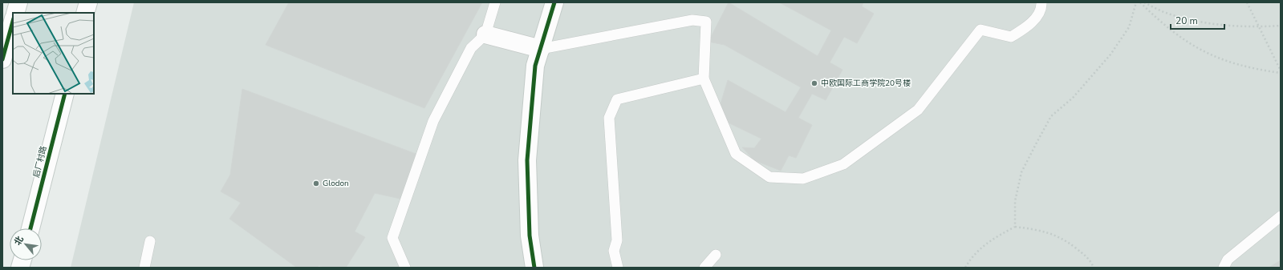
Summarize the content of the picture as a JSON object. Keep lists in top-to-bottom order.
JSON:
{
  "streets": {
    "street": ["后厂村路"]
  },
  "places": ["中欧国际工商学院20号楼", "Glodon"],
  "scale_bar": "20 m",
  "north": "top left"
}
